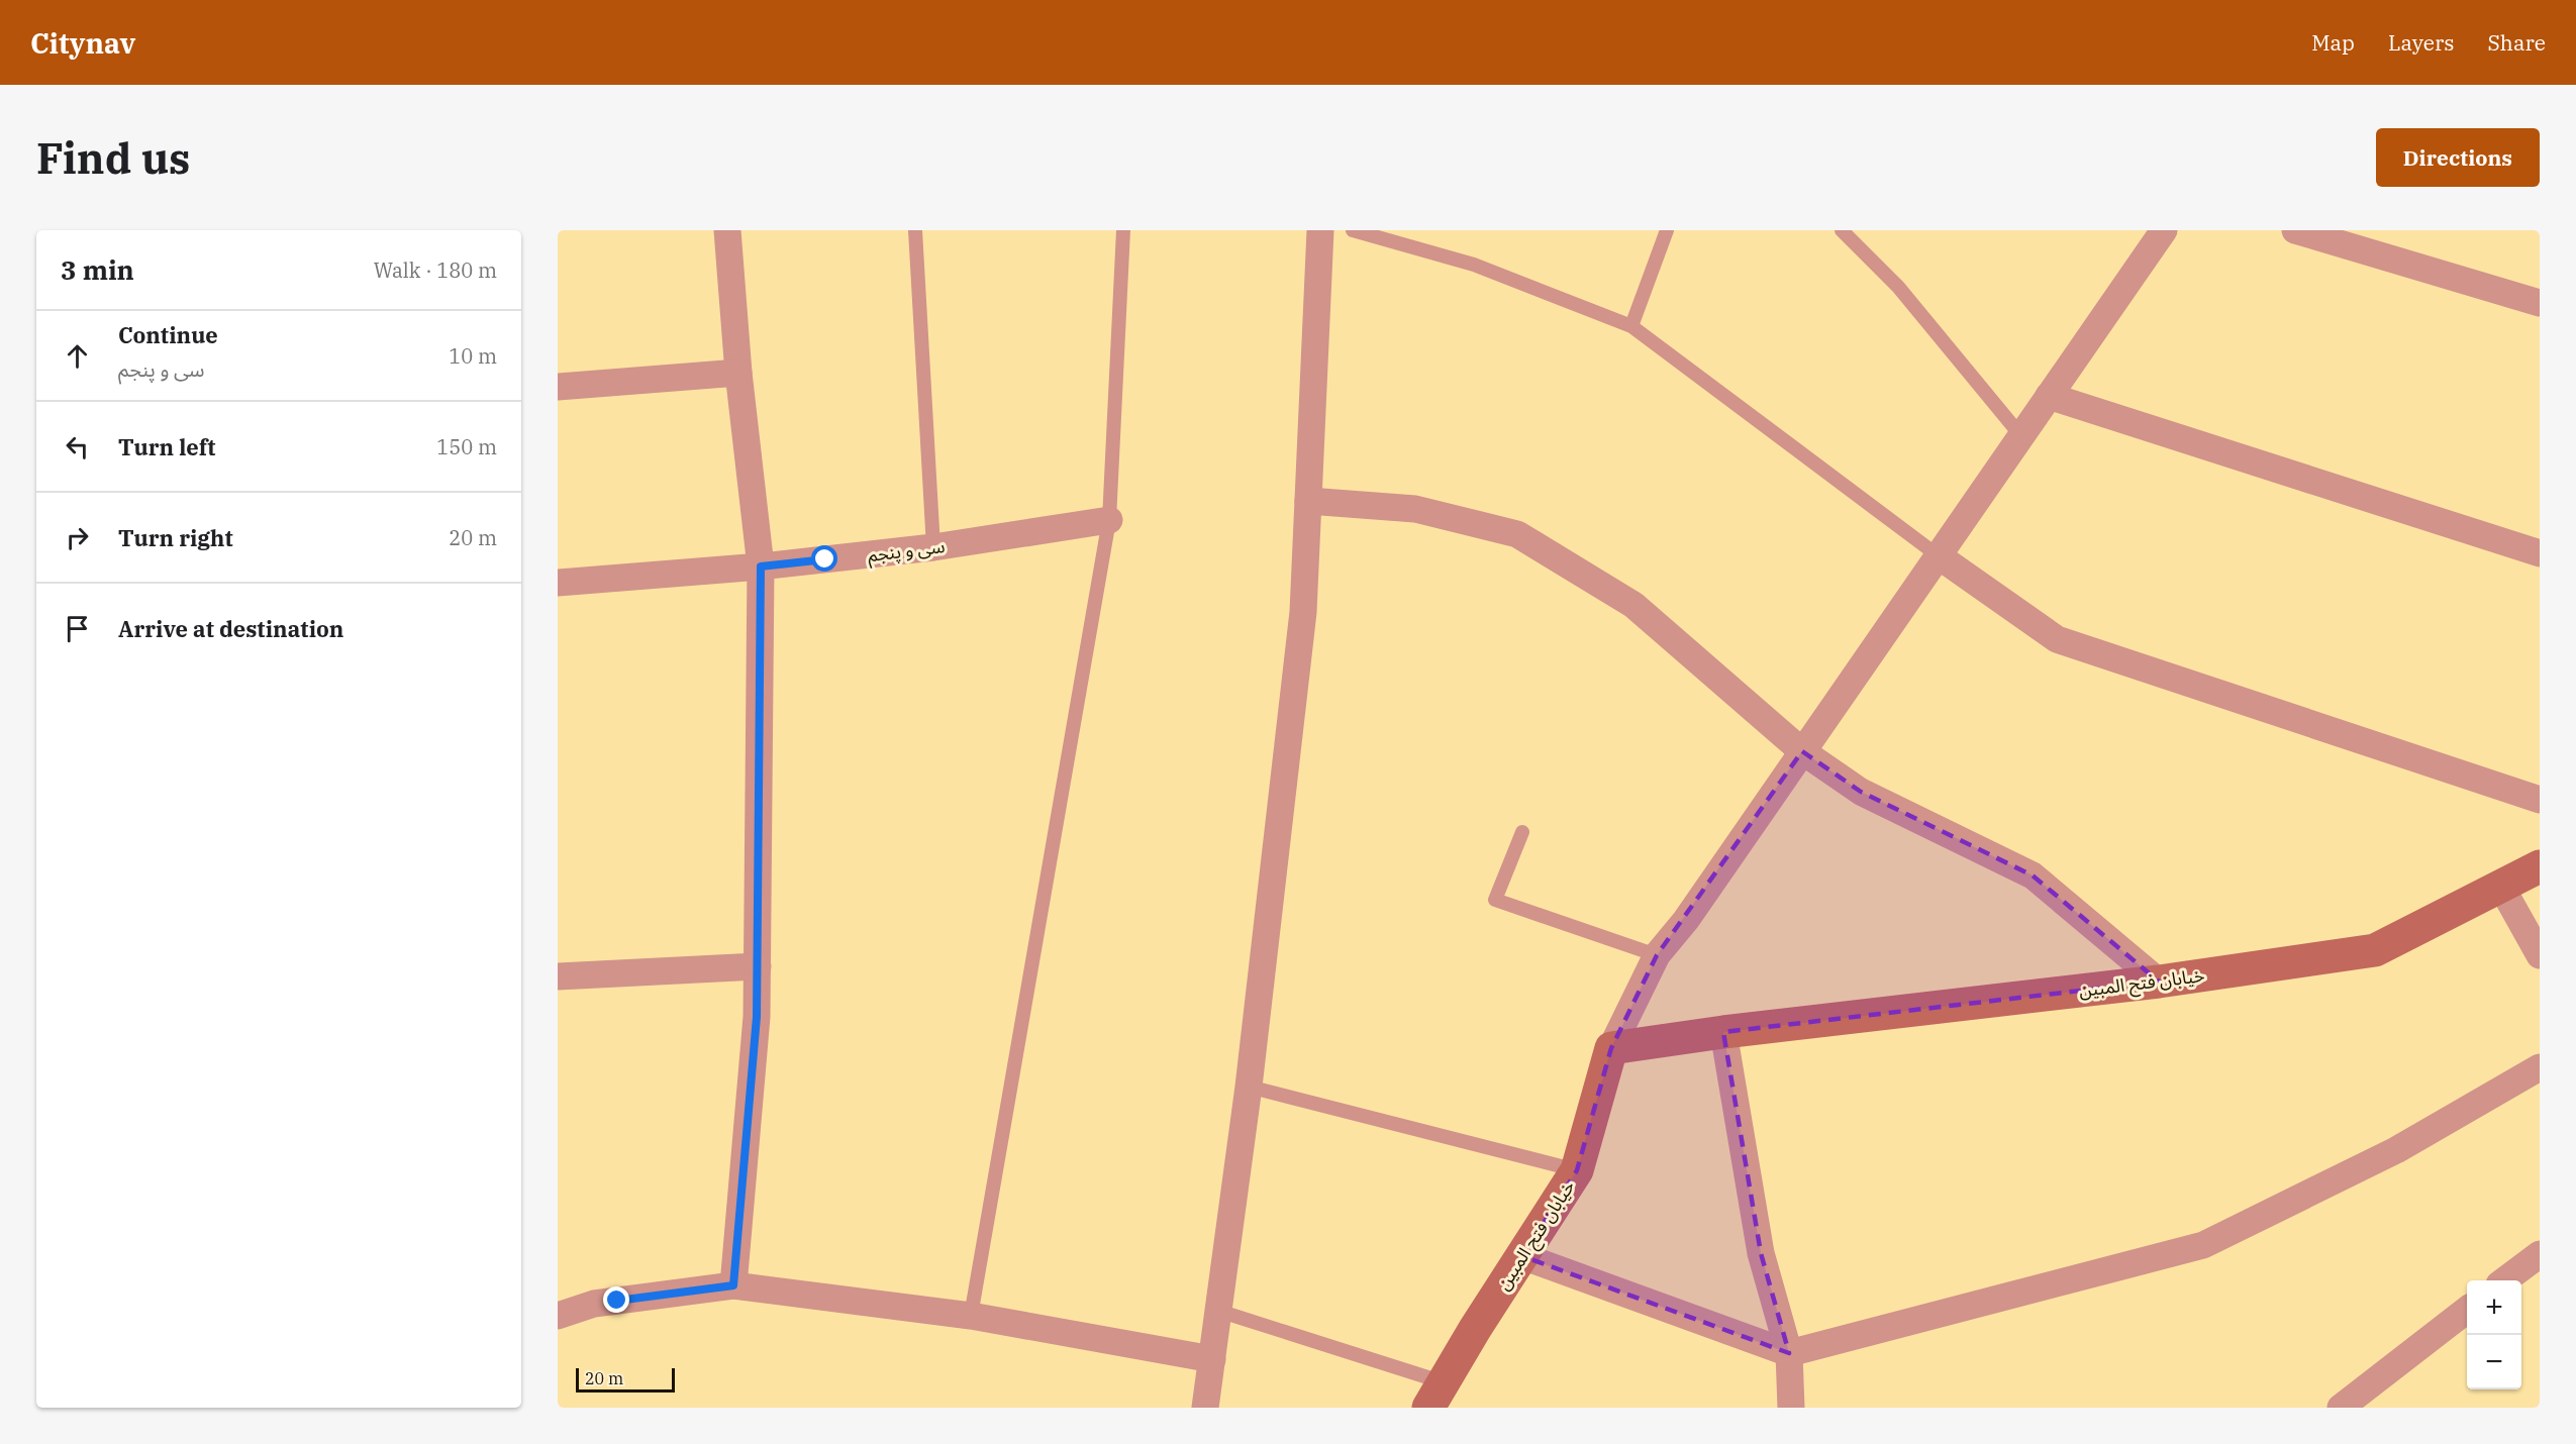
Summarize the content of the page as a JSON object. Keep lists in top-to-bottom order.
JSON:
{
  "streets": {
    "street": ["سی و پنجم", "خیابان فتح المبین"]
  },
  "scale_bar": "20 m",
  "page": {
    "header": "Citynav",
    "nav": ["Map", "Layers", "Share"],
    "buttons": "Directions",
    "title": "Find us",
    "heading": ["3 min", "Walk · 180 m"],
    "list": [
      ["Continue", "سی و پنجم", "10 m"],
      ["Turn left", "150 m"],
      ["Turn right", "20 m"],
      "Arrive at destination"
    ],
    "map_buttons": ["+", "−"],
    "scale": "20 m"
  }
}
